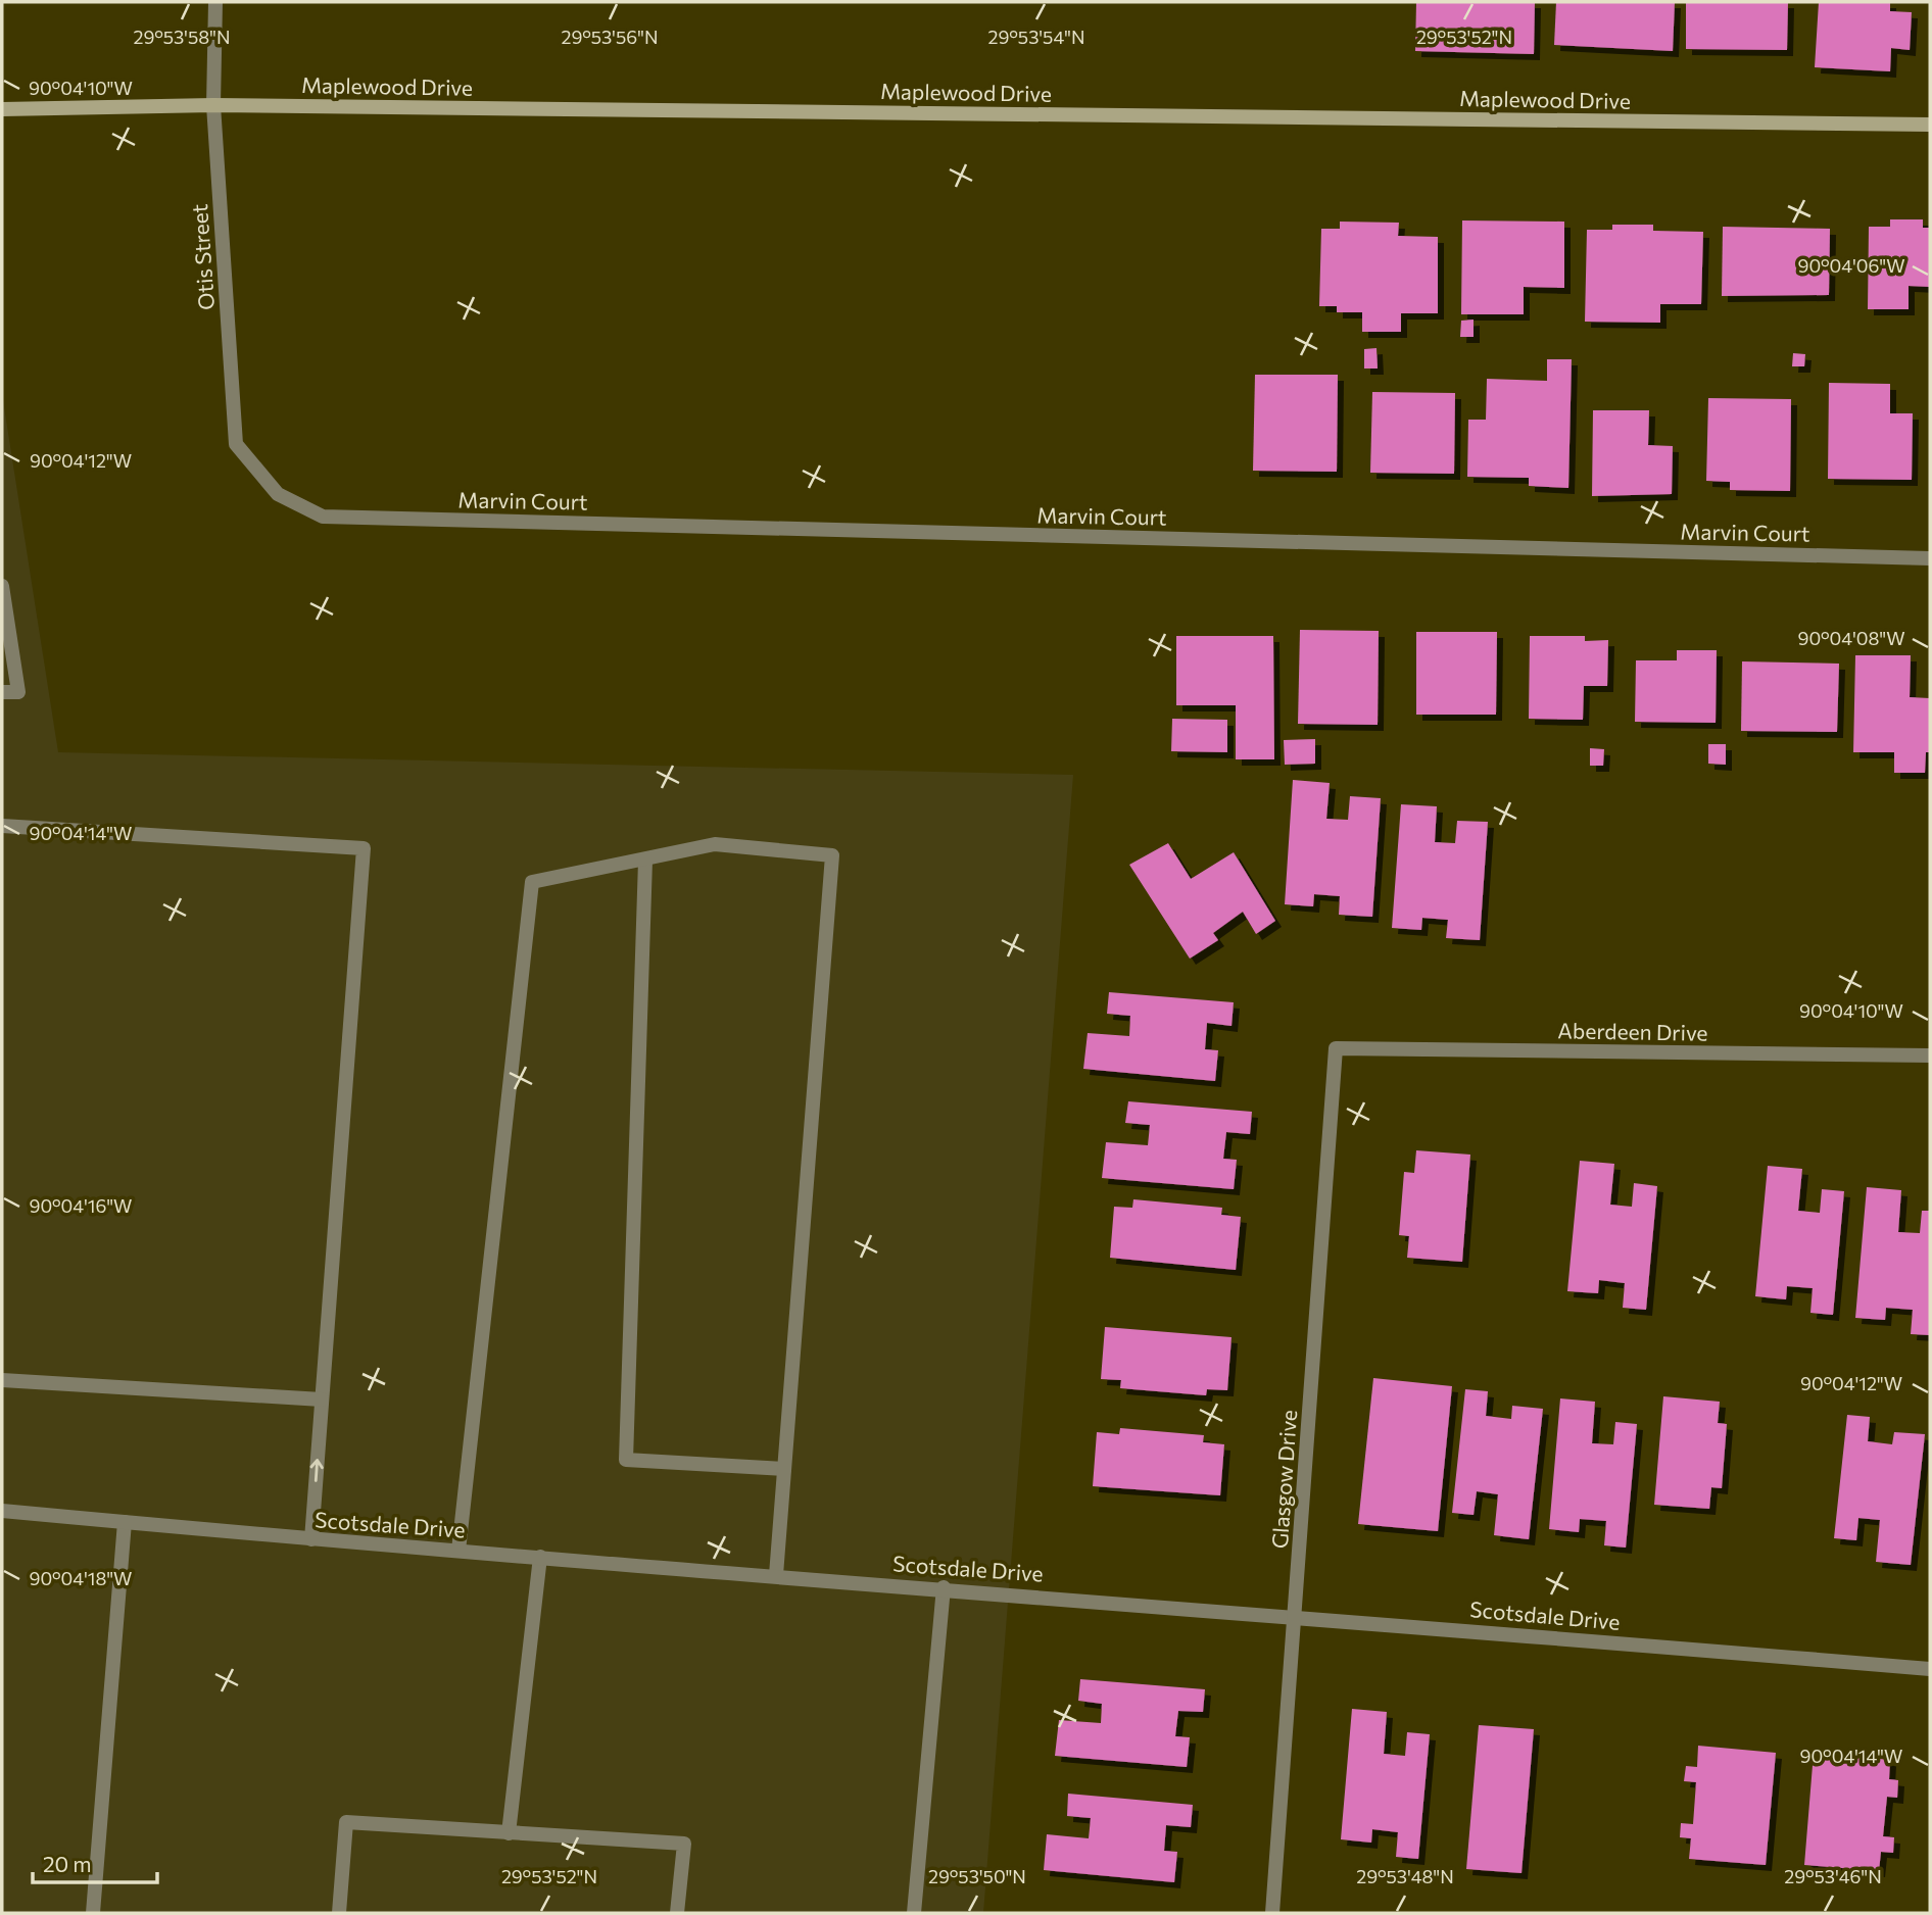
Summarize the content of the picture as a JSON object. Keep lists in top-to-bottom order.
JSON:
{
  "streets": {
    "street": [
      "Maplewood Drive",
      "Otis Street",
      "Marvin Court",
      "Aberdeen Drive",
      "Glasgow Drive",
      "Scotsdale Drive"
    ]
  },
  "crossings": [
    ["Maplewood Drive", "Otis Street"],
    ["Otis Street", "Marvin Court"],
    ["Aberdeen Drive", "Glasgow Drive"],
    ["Glasgow Drive", "Scotsdale Drive"]
  ],
  "scale_bar": "20 m",
  "coordinates": [
    "29°53'58\"N",
    "29°53'56\"N",
    "29°53'54\"N",
    "29°53'52\"N",
    "90°04'10\"W",
    "90°04'06\"W",
    "90°04'12\"W",
    "90°04'08\"W",
    "90°04'14\"W",
    "90°04'16\"W",
    "90°04'18\"W",
    "29°53'50\"N",
    "29°53'48\"N",
    "29°53'46\"N"
  ]
}
